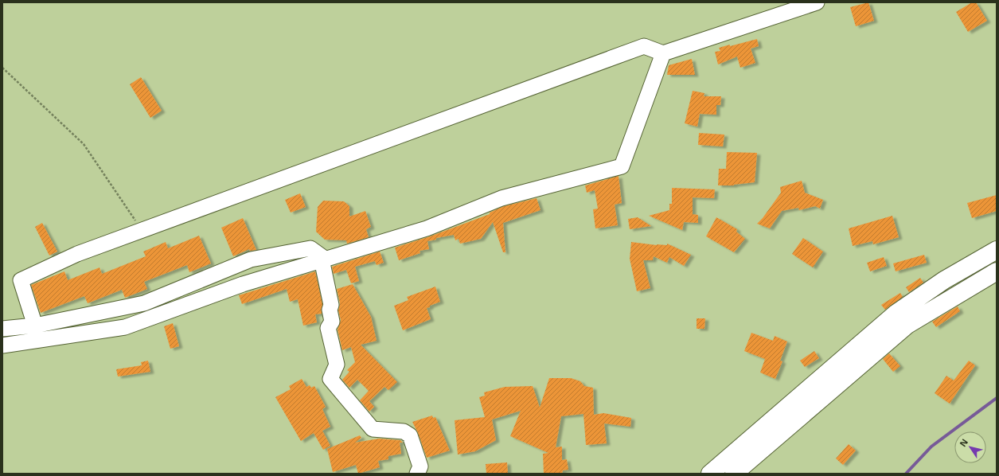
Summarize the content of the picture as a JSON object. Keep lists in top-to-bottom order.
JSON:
{
  "north": "top left"
}
